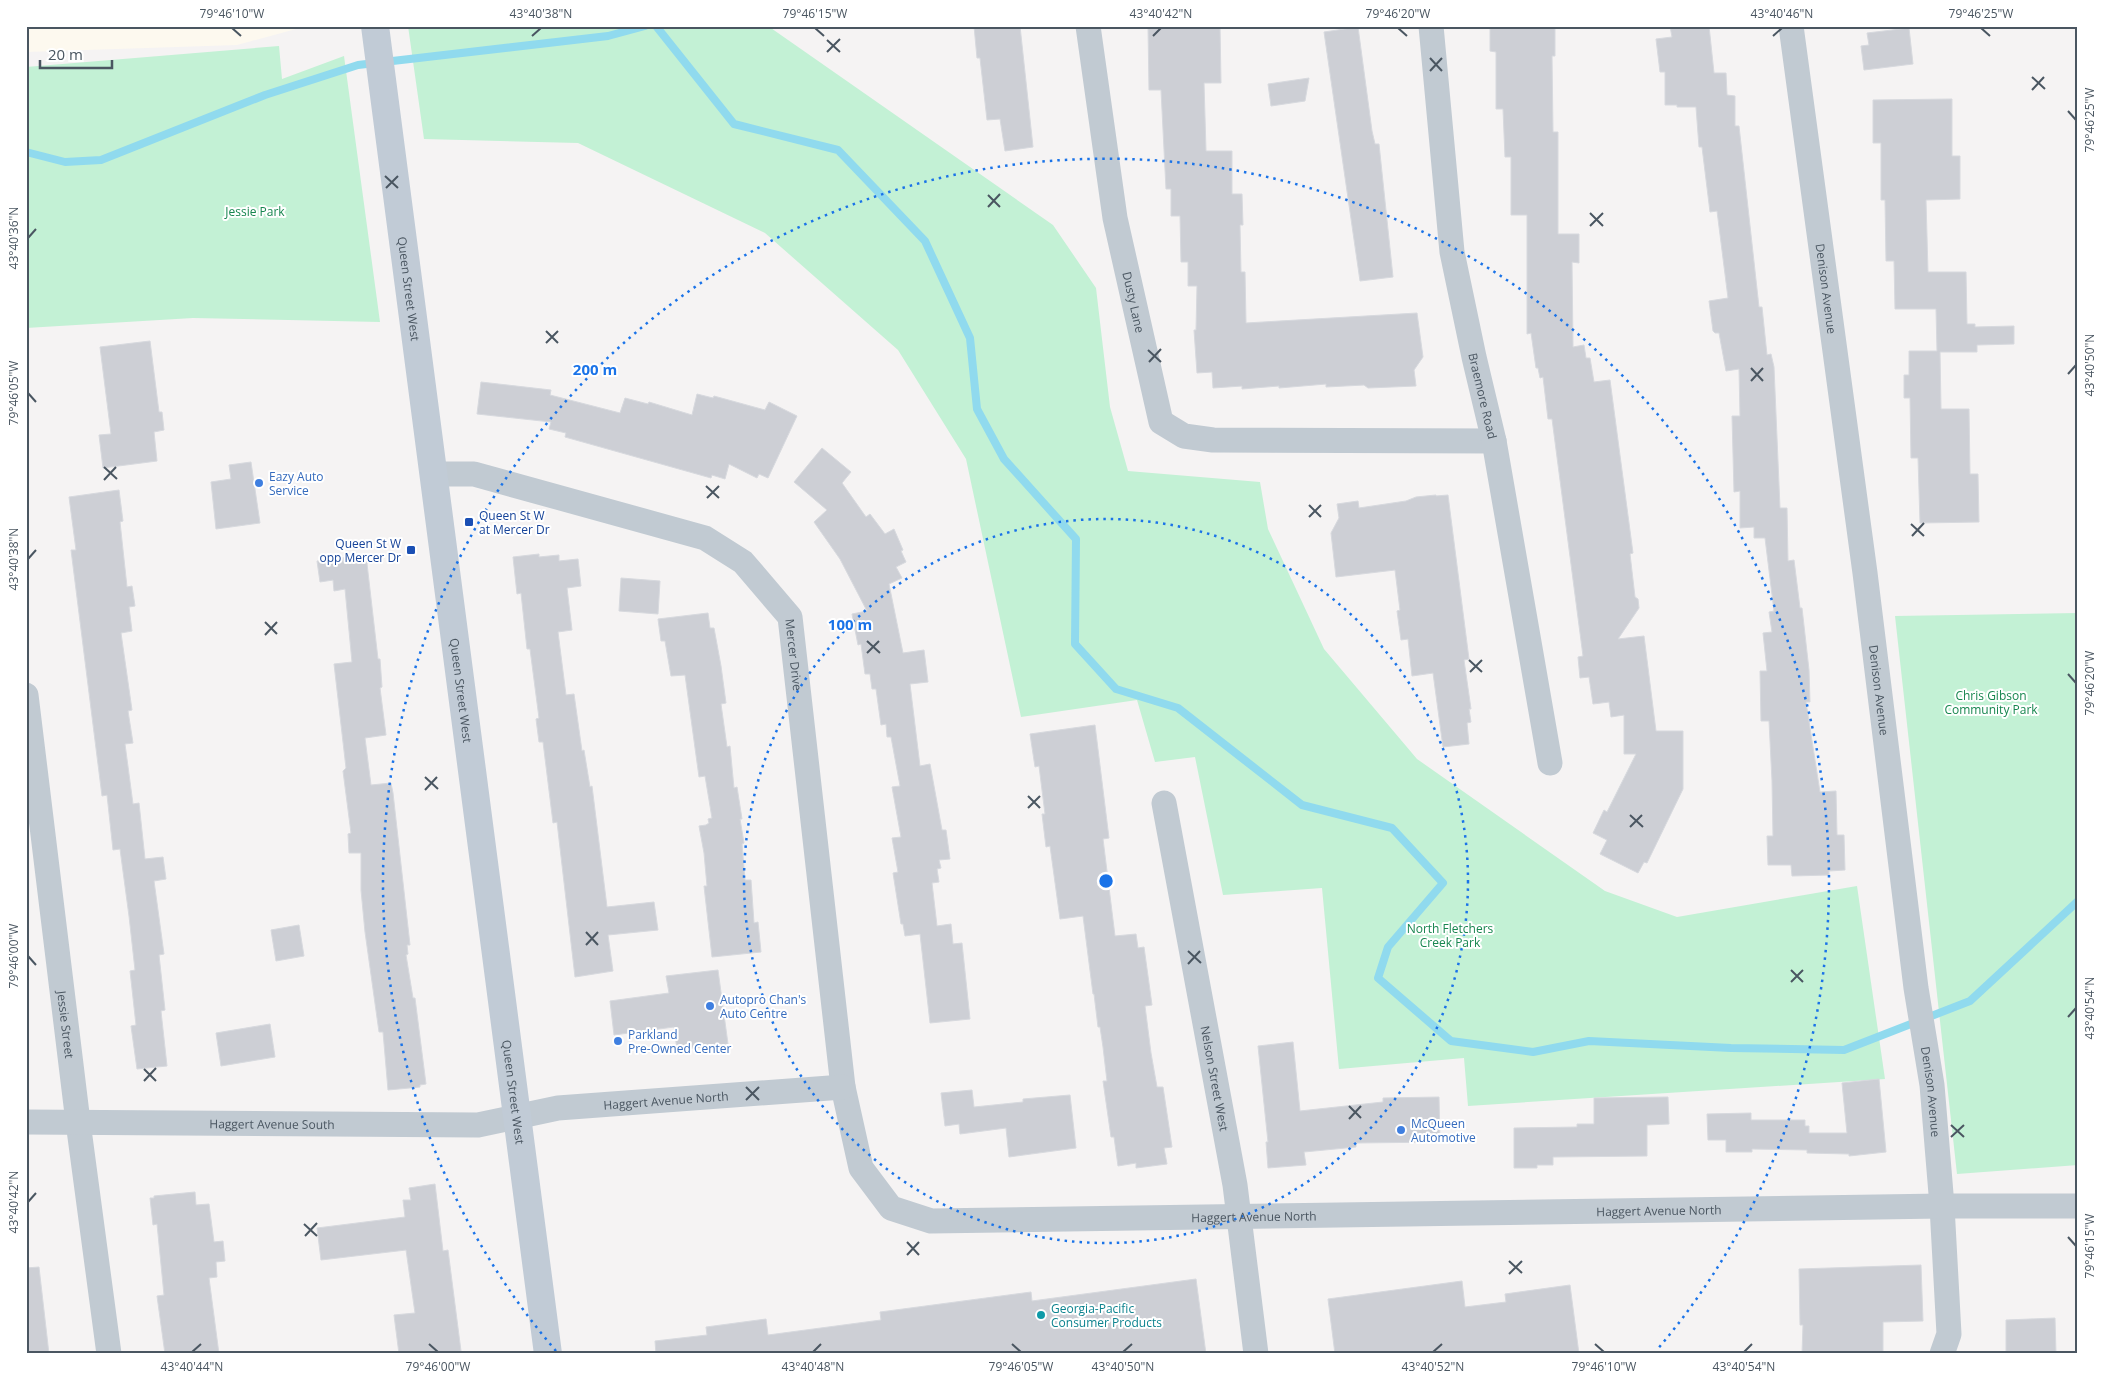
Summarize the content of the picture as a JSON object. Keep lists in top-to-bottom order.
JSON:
{
  "streets": {
    "main road": ["Queen Street West"],
    "street": [
      "Denison Avenue",
      "Dusty Lane",
      "Braemore Road",
      "Mercer Drive",
      "Jessie Street",
      "Nelson Street West",
      "Haggert Avenue North",
      "Haggert Avenue South"
    ]
  },
  "crossings": [
    ["Queen Street West", "Mercer Drive"],
    ["Queen Street West", "Haggert Avenue North"],
    ["Queen Street West", "Haggert Avenue South"],
    ["Denison Avenue", "Haggert Avenue North"],
    ["Dusty Lane", "Braemore Road"],
    ["Mercer Drive", "Haggert Avenue North"],
    ["Jessie Street", "Haggert Avenue South"],
    ["Nelson Street West", "Haggert Avenue North"],
    ["Haggert Avenue North", "Haggert Avenue South"]
  ],
  "parks": ["Jessie Park", "Chris Gibson Community Park", "North Fletchers Creek Park"],
  "places": {
    "other": [
      "Eazy Auto Service",
      "Autopro Chan's Auto Centre",
      "Parkland Pre-Owned Center",
      "McQueen Automotive",
      "Georgia-Pacific Consumer Products"
    ],
    "transit": ["Queen St W at Mercer Dr", "Queen St W opp Mercer Dr"]
  },
  "scale_bar": "20 m",
  "coordinates": [
    "79°46'10\"W",
    "43°40'38\"N",
    "79°46'15\"W",
    "43°40'42\"N",
    "79°46'20\"W",
    "43°40'46\"N",
    "79°46'25\"W",
    "43°40'36\"N",
    "43°40'50\"N",
    "79°46'05\"W",
    "79°46'00\"W",
    "43°40'54\"N",
    "43°40'44\"N",
    "43°40'48\"N",
    "43°40'52\"N"
  ],
  "rings": ["200 m", "100 m"]
}
